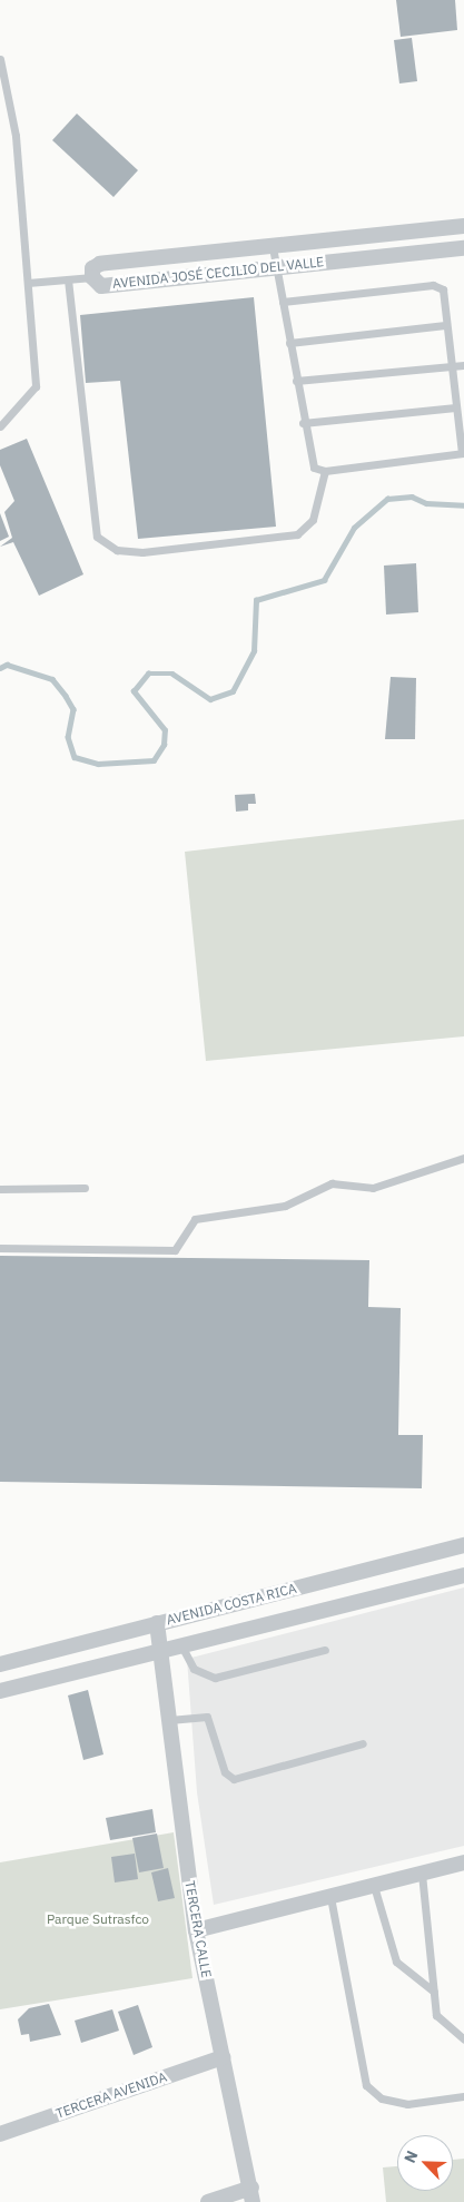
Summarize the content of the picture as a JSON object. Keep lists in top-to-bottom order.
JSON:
{
  "streets": {
    "street": [
      "AVENIDA JOSÉ CECILIO DEL VALLE",
      "AVENIDA COSTA RICA",
      "TERCERA CALLE",
      "TERCERA AVENIDA"
    ]
  },
  "crossings": [
    ["AVENIDA COSTA RICA", "TERCERA CALLE"],
    ["TERCERA CALLE", "TERCERA AVENIDA"]
  ],
  "parks": ["Parque Sutrasfco"],
  "north": "top left"
}
